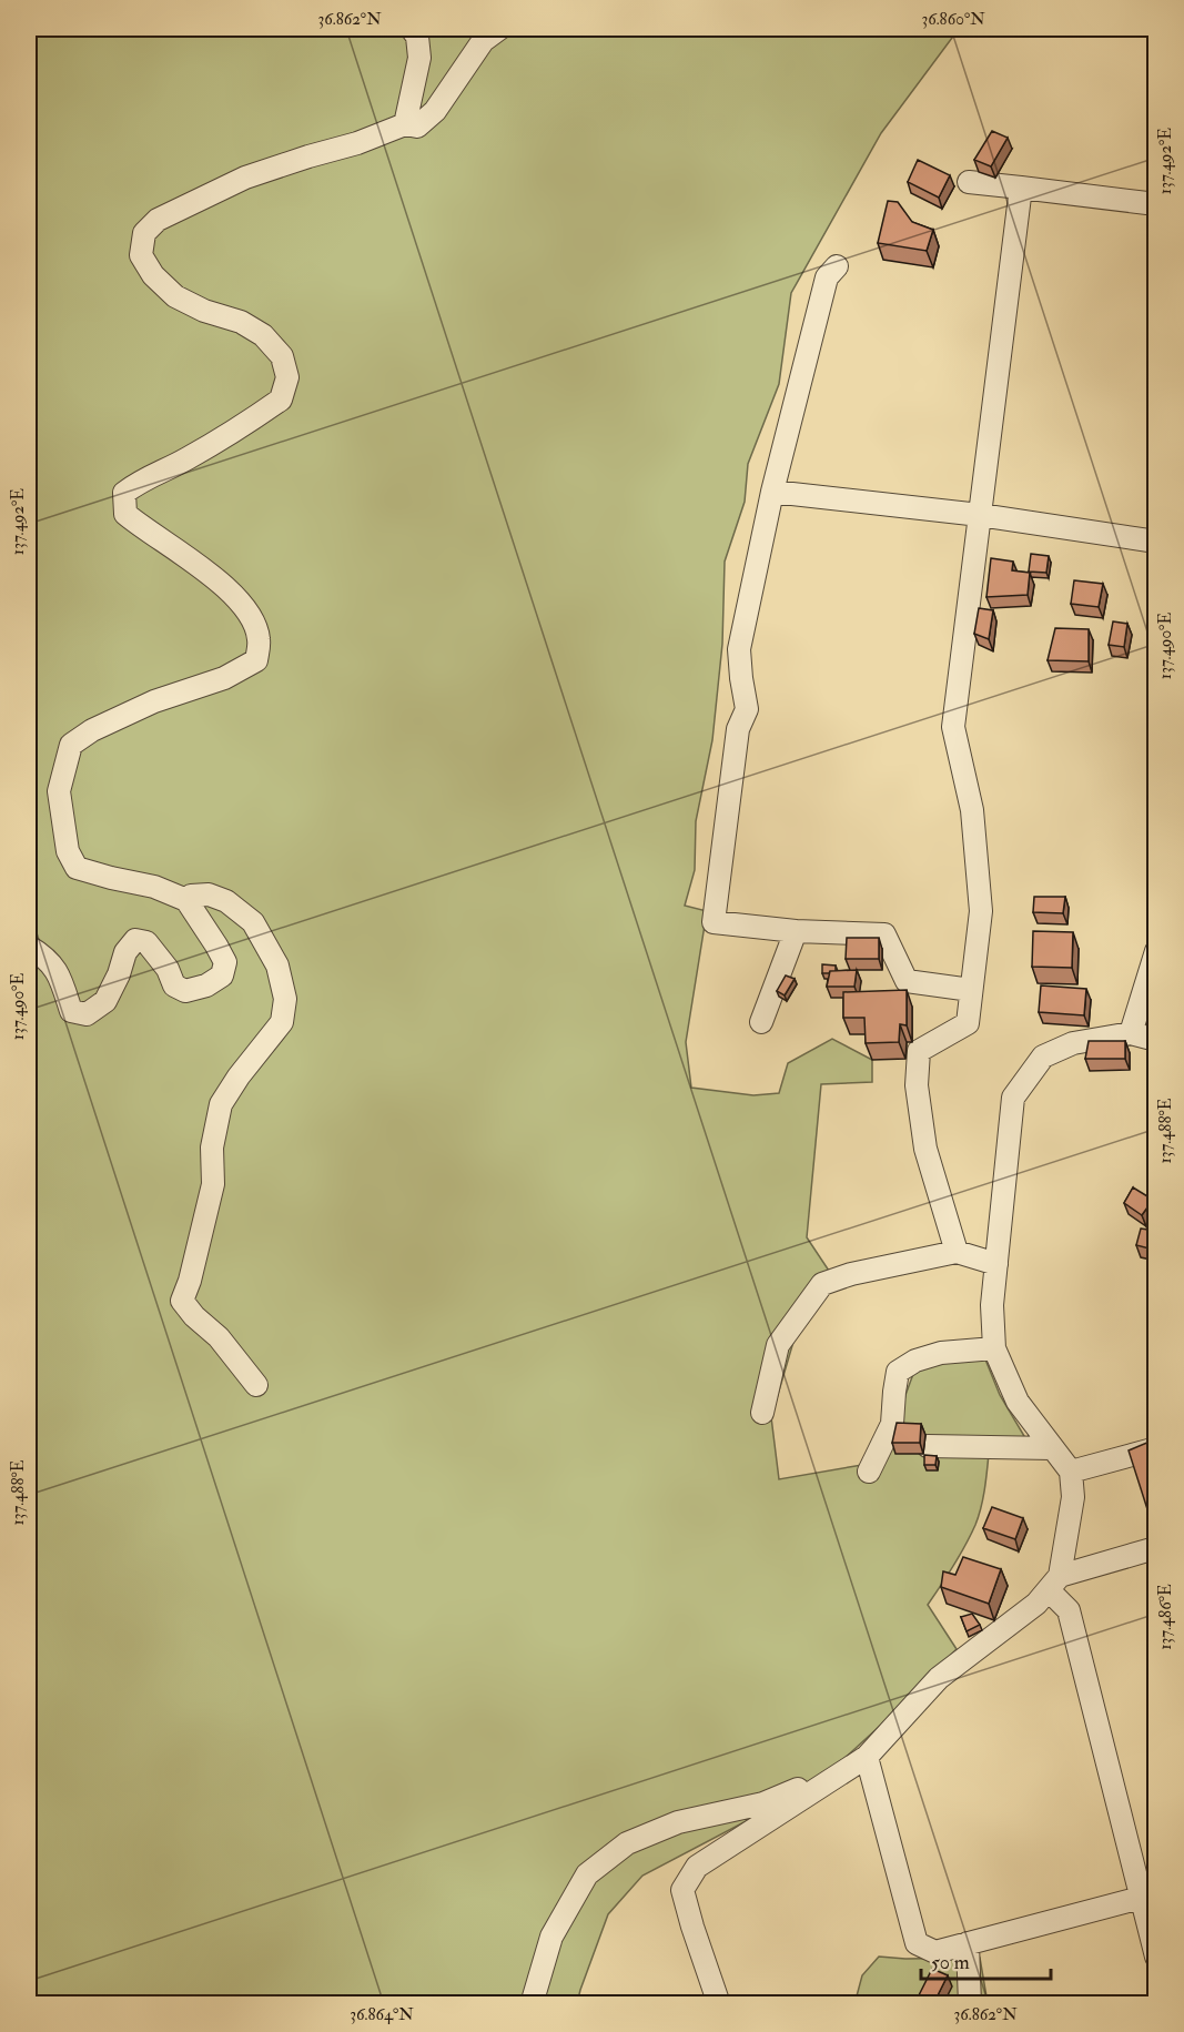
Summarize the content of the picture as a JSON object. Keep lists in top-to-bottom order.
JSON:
{
  "scale_bar": "50 m",
  "coordinates": [
    "36.862°N",
    "36.860°N",
    "137.492°E",
    "137.490°E",
    "137.488°E",
    "137.486°E",
    "36.864°N"
  ]
}
